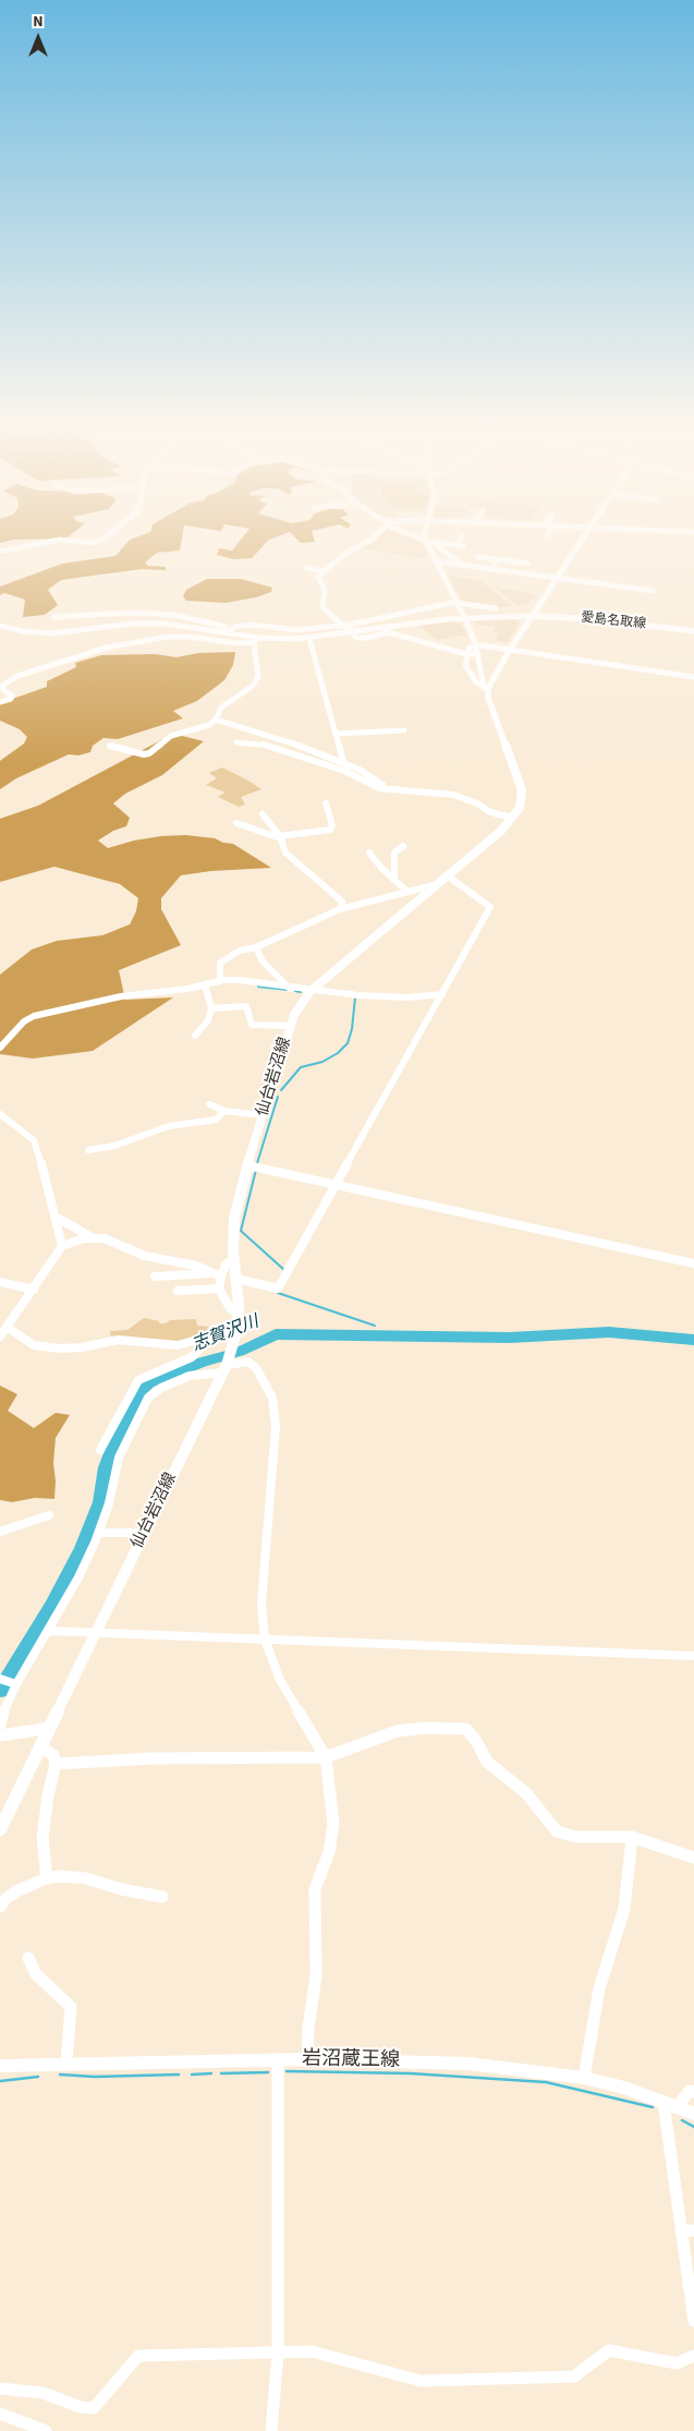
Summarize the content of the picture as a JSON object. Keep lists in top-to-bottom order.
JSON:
{
  "streets": {
    "main road": ["愛島名取線", "仙台岩沼線", "岩沼蔵王線"]
  },
  "water": ["志賀沢川"],
  "north": "top"
}
